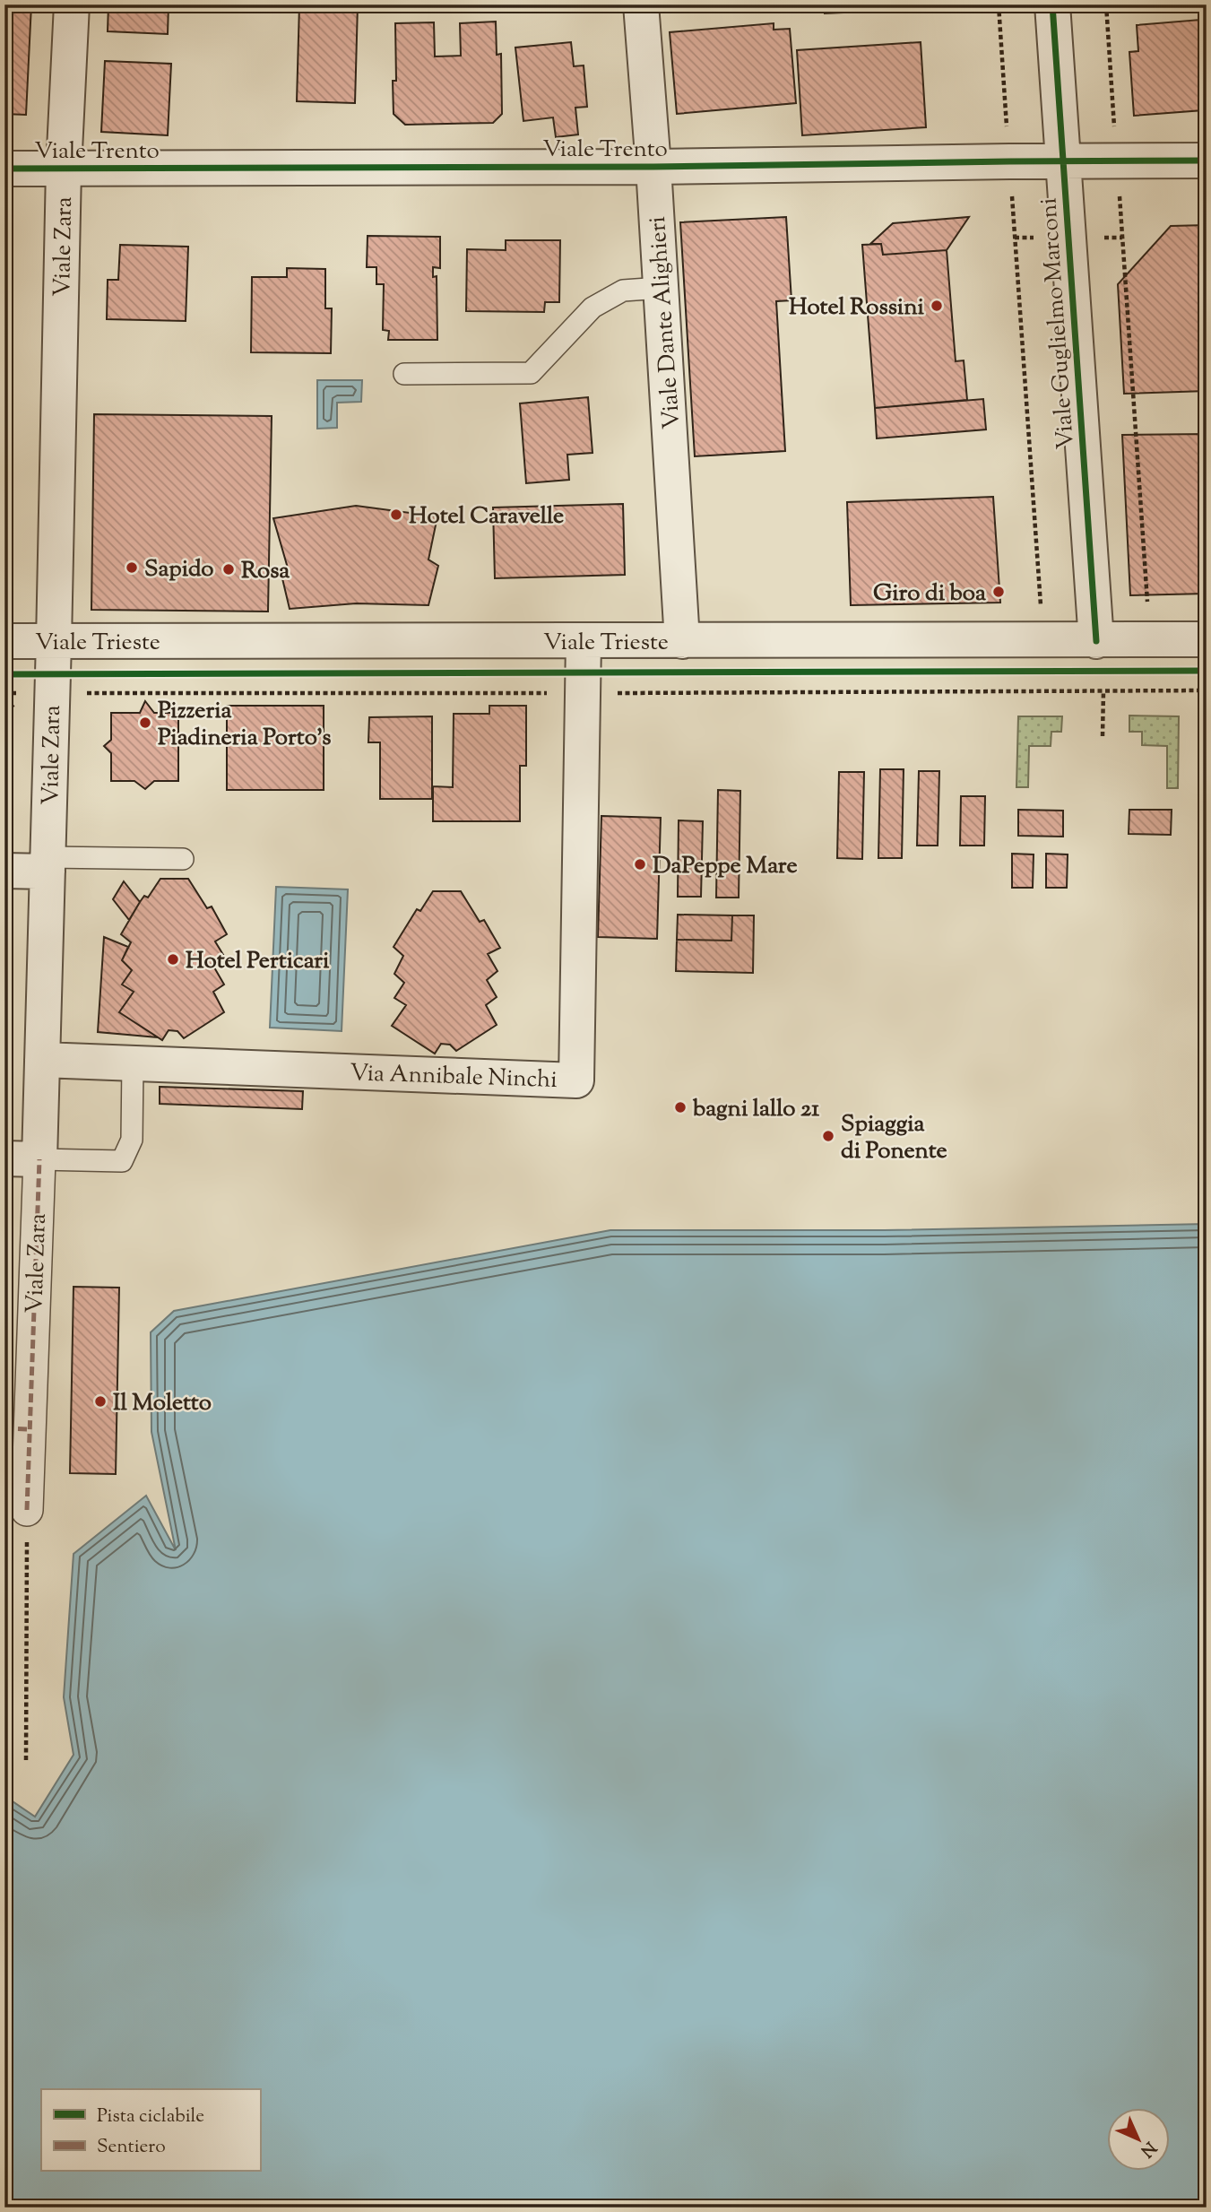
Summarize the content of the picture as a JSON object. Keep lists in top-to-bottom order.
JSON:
{
  "streets": {
    "street": [
      "Viale Trento",
      "Viale Zara",
      "Viale Dante Alighieri",
      "Viale Guglielmo Marconi",
      "Viale Trieste",
      "Via Annibale Ninchi"
    ]
  },
  "crossings": [
    ["Viale Trento", "Viale Zara"],
    ["Viale Trento", "Viale Dante Alighieri"],
    ["Viale Trento", "Viale Guglielmo Marconi"],
    ["Viale Zara", "Viale Trieste"],
    ["Viale Zara", "Via Annibale Ninchi"],
    ["Viale Dante Alighieri", "Viale Trieste"],
    ["Viale Guglielmo Marconi", "Viale Trieste"],
    ["Viale Trieste", "Via Annibale Ninchi"]
  ],
  "places": [
    "Hotel Rossini",
    "Hotel Caravelle",
    "Sapido",
    "Rosa",
    "Giro di boa",
    "Pizzeria Piadineria Porto's",
    "DaPeppe Mare",
    "Hotel Perticari",
    "bagni lallo 21",
    "Spiaggia di Ponente",
    "Il Moletto"
  ],
  "legend": ["Pista ciclabile", "Sentiero"],
  "north": "bottom right"
}
